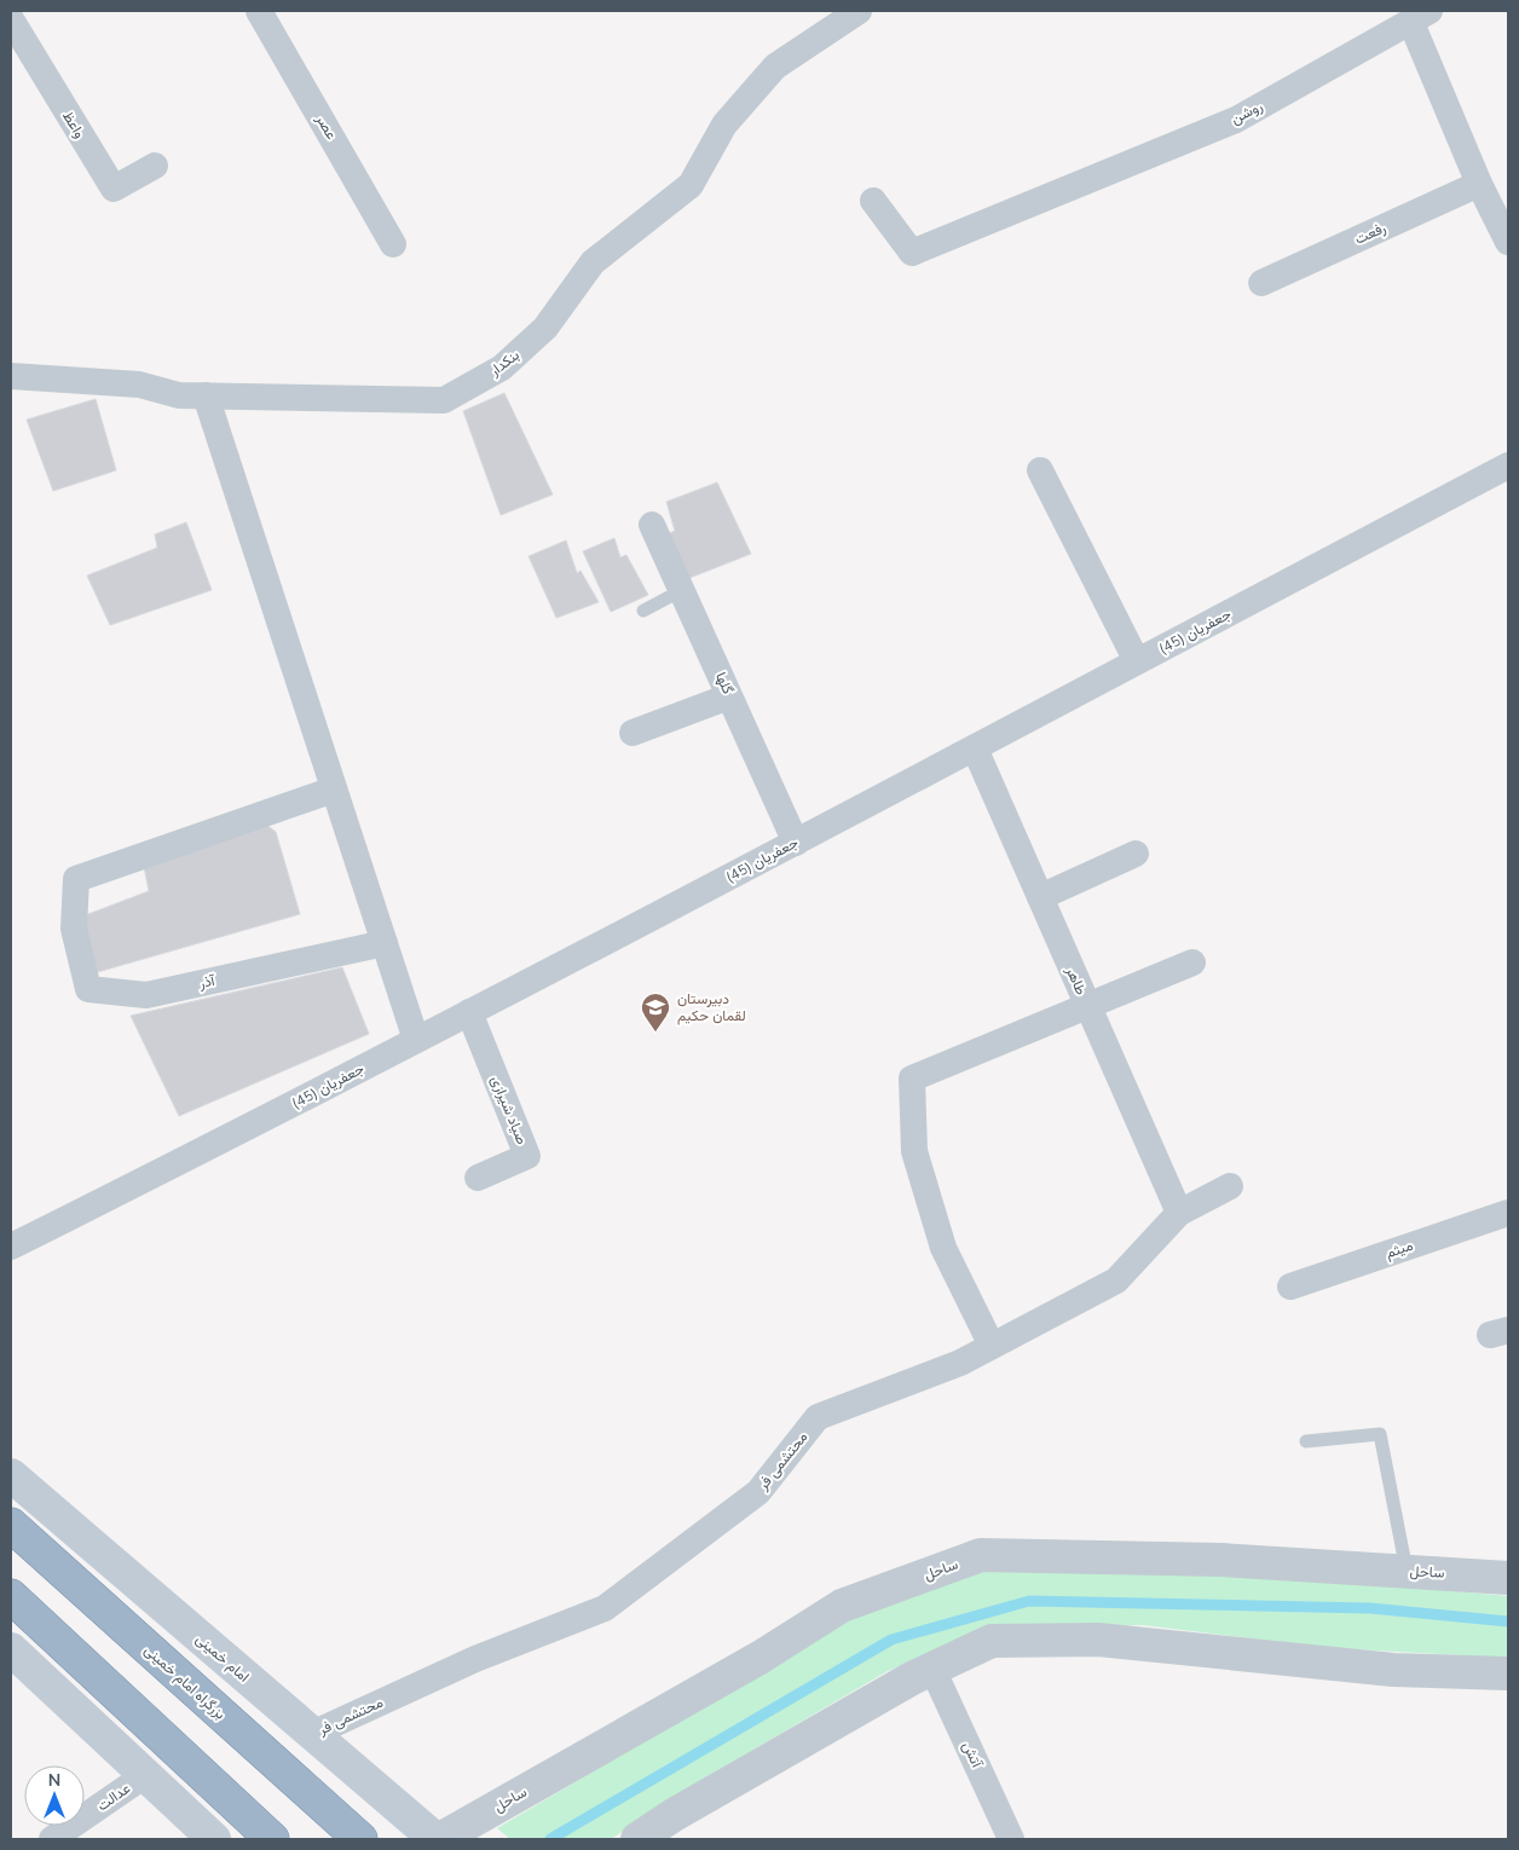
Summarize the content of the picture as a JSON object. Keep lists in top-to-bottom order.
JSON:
{
  "streets": {
    "highway": ["بزرگراه امام خمینی"],
    "main road": ["امام خمینی"],
    "street": [
      "روشن",
      "واعظ",
      "عصر",
      "رفعت",
      "بنکدار",
      "جعفریان (45)",
      "گلها",
      "طاهر",
      "آذر",
      "صیاد شیرازی",
      "میثم",
      "محتشمی فر",
      "ساحل",
      "آتش",
      "عدالت"
    ]
  },
  "crossings": [
    ["روشن", "رفعت"],
    ["جعفریان (45)", "گلها"],
    ["جعفریان (45)", "طاهر"],
    ["جعفریان (45)", "صیاد شیرازی"],
    ["طاهر", "محتشمی فر"],
    ["محتشمی فر", "امام خمینی"],
    ["ساحل", "امام خمینی"]
  ],
  "places": {
    "school or university": ["دبیرستان لقمان حکیم"]
  },
  "north": "top"
}
